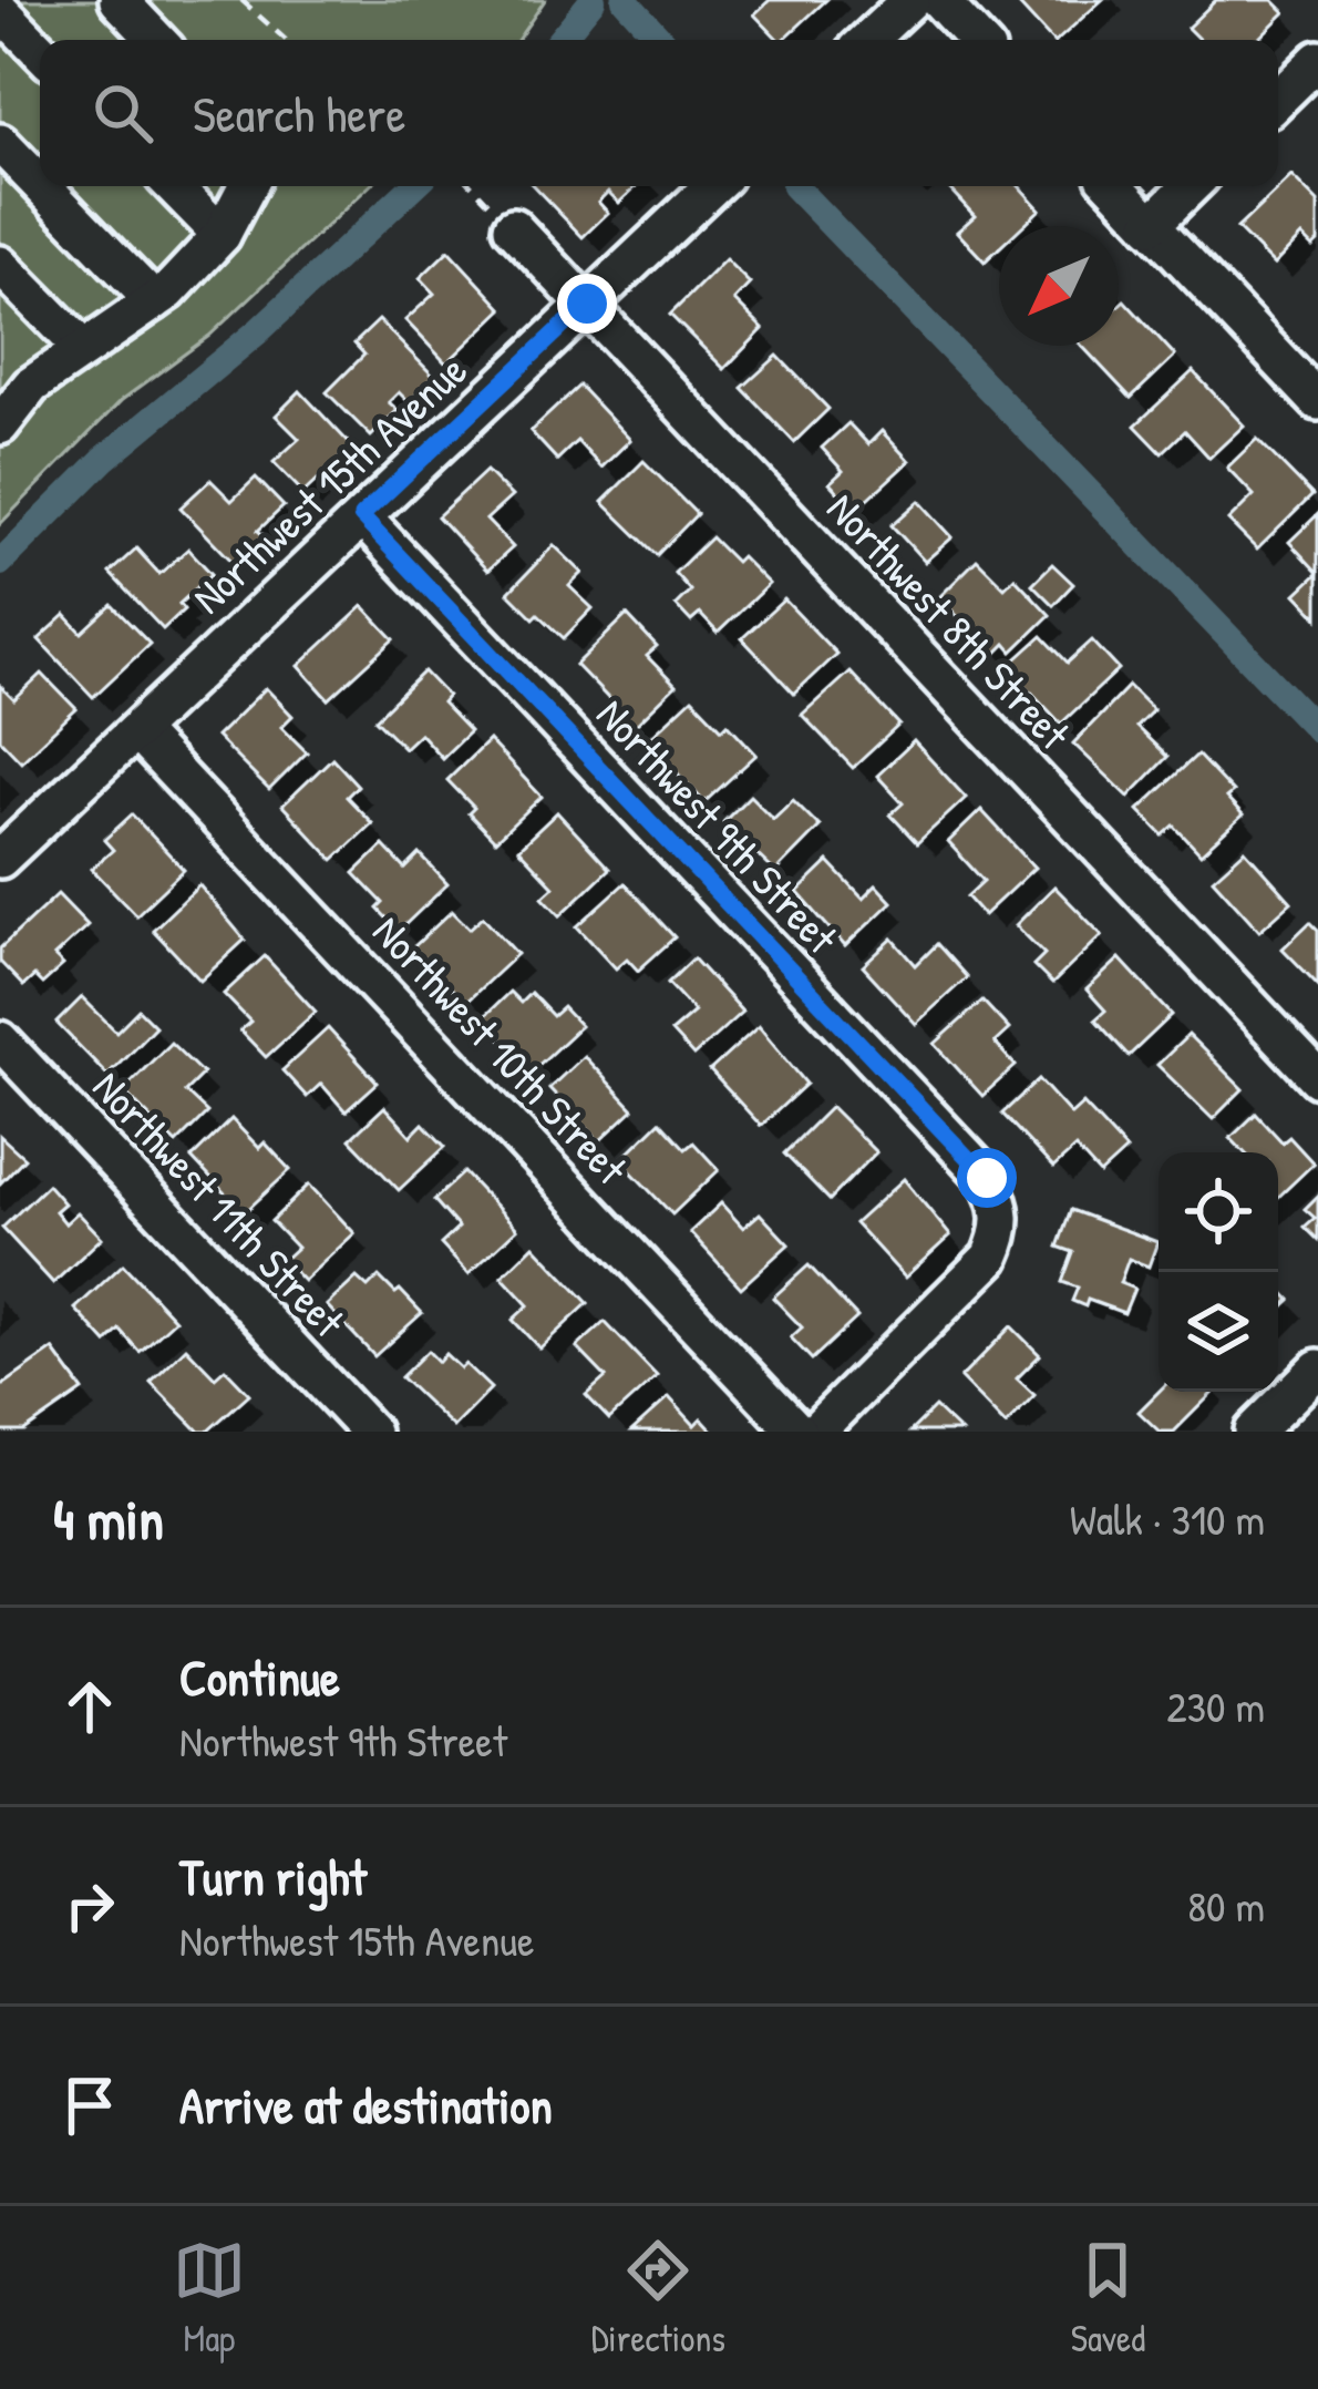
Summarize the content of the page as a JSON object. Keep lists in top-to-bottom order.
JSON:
{
  "streets": {
    "street": [
      "Northwest 15th Avenue",
      "Northwest 8th Street",
      "Northwest 9th Street",
      "Northwest 10th Street",
      "Northwest 11th Street"
    ]
  },
  "crossings": [
    ["Northwest 15th Avenue", "Northwest 8th Street"],
    ["Northwest 15th Avenue", "Northwest 9th Street"],
    ["Northwest 15th Avenue", "Northwest 10th Street"]
  ],
  "north": "bottom left",
  "page": {
    "search": "Search here",
    "heading": ["4 min", "Walk · 310 m"],
    "list": [
      ["Continue", "Northwest 9th Street", "230 m"],
      ["Turn right", "Northwest 15th Avenue", "80 m"],
      "Arrive at destination"
    ],
    "nav": ["Map", "Directions", "Saved"]
  }
}
